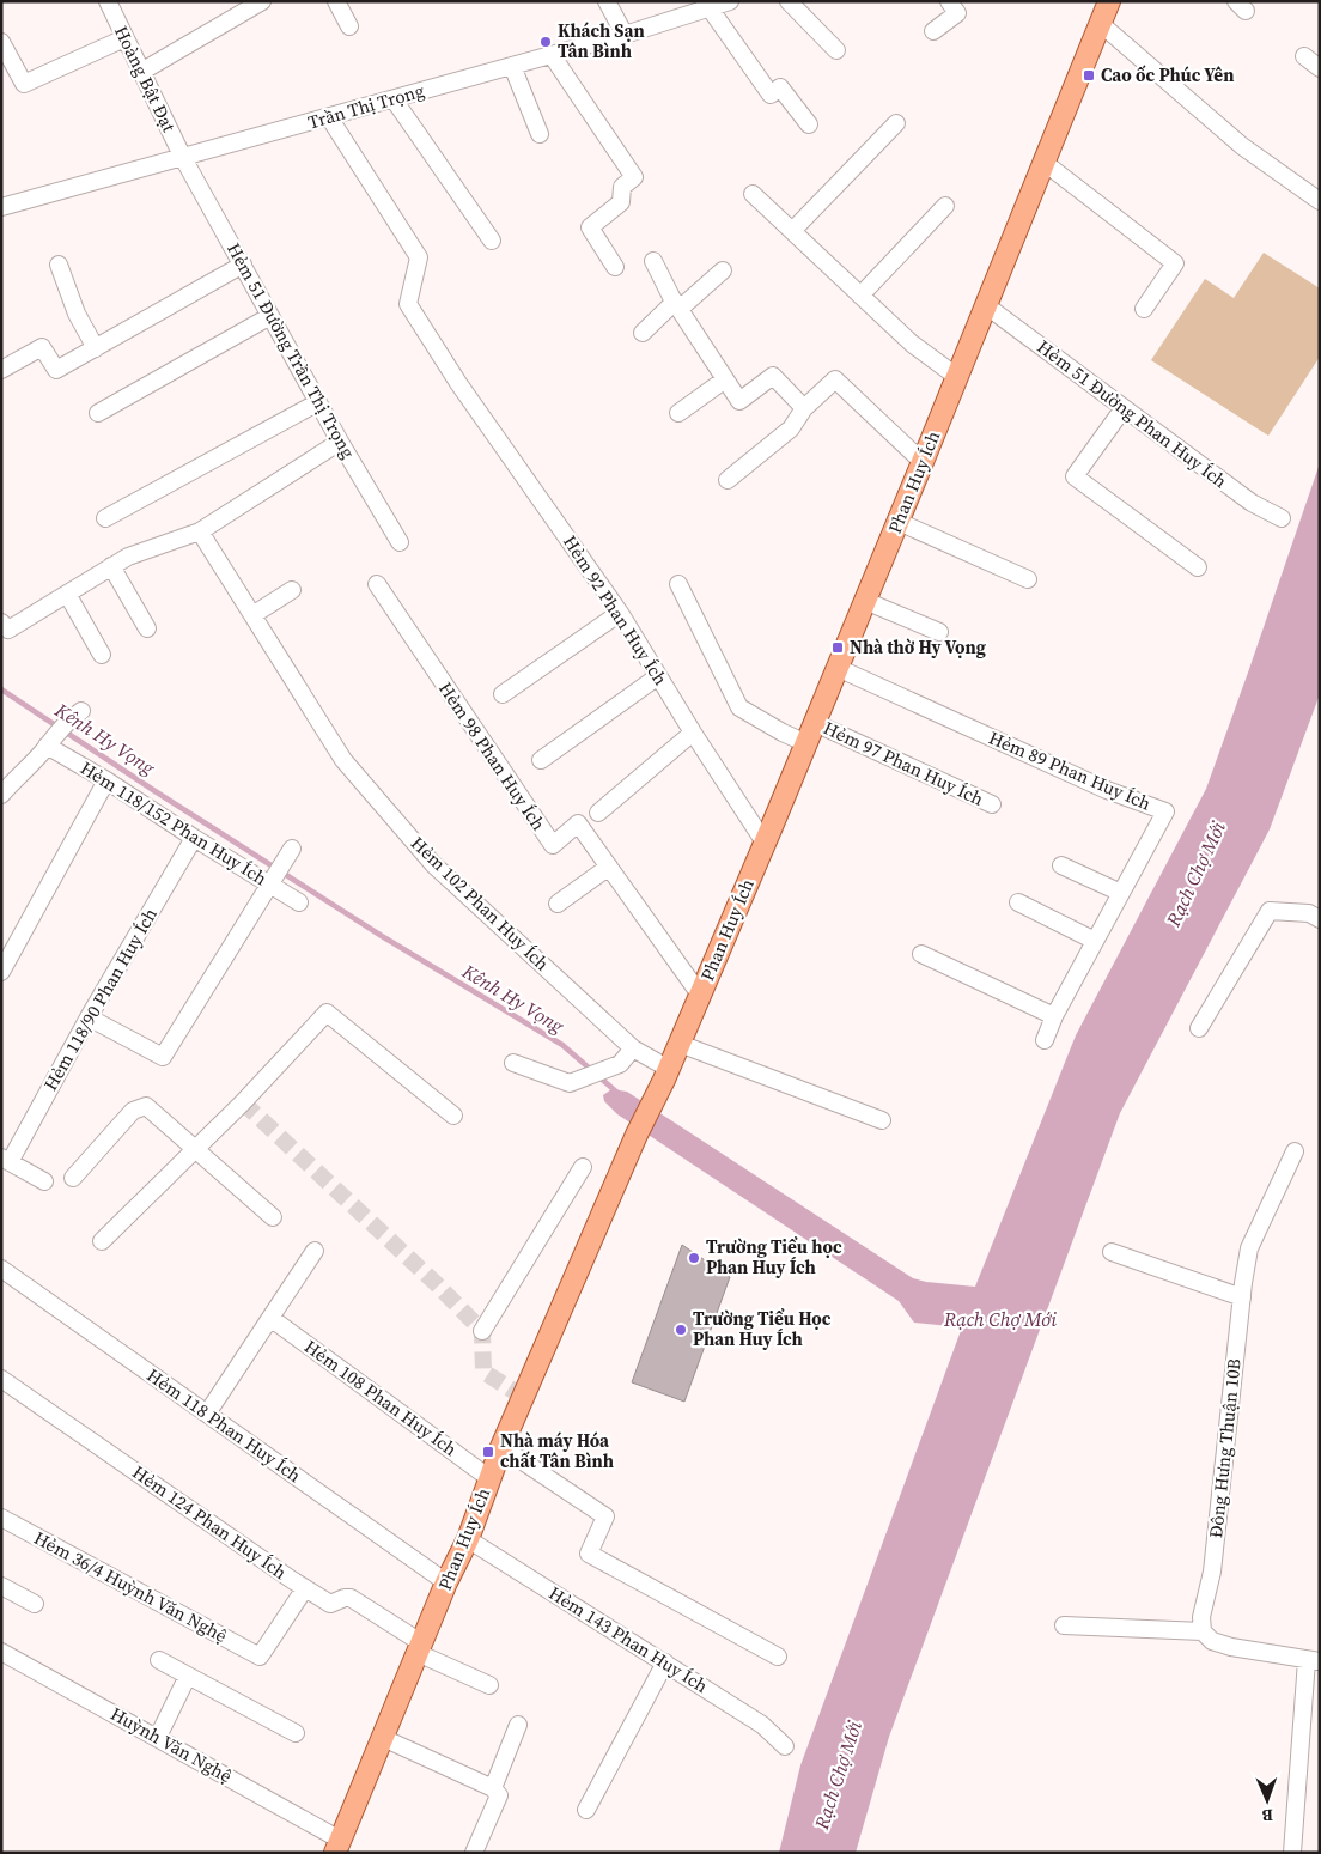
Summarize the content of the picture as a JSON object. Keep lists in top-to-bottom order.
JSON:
{
  "streets": {
    "main road": ["Phan Huy Ích"],
    "street": [
      "Hoàng Bật Đạt",
      "Trần Thị Trọng",
      "Hẻm 51 Đường Trần Thị Trọng",
      "Hẻm 51 Đường Phan Huy Ích",
      "Hẻm 92 Phan Huy Ích",
      "Hẻm 98 Phan Huy Ích",
      "Hẻm 97 Phan Huy Ích",
      "Hẻm 89 Phan Huy Ích",
      "Hẻm 118/152 Phan Huy Ích",
      "Hẻm 102 Phan Huy Ích",
      "Hẻm 118/90 Phan Huy Ích",
      "Hẻm 108 Phan Huy Ích",
      "Hẻm 118 Phan Huy Ích",
      "Đông Hưng Thuận 10B",
      "Hẻm 124 Phan Huy Ích",
      "Hẻm 36/4 Huỳnh Văn Nghệ",
      "Hẻm 143 Phan Huy Ích",
      "Huỳnh Văn Nghệ"
    ]
  },
  "crossings": [
    ["Hoàng Bật Đạt", "Trần Thị Trọng"],
    ["Hoàng Bật Đạt", "Hẻm 51 Đường Trần Thị Trọng"],
    ["Trần Thị Trọng", "Hẻm 51 Đường Trần Thị Trọng"],
    ["Trần Thị Trọng", "Hẻm 92 Phan Huy Ích"],
    ["Hẻm 51 Đường Phan Huy Ích", "Phan Huy Ích"],
    ["Phan Huy Ích", "Hẻm 92 Phan Huy Ích"],
    ["Phan Huy Ích", "Hẻm 98 Phan Huy Ích"],
    ["Phan Huy Ích", "Hẻm 97 Phan Huy Ích"],
    ["Phan Huy Ích", "Hẻm 89 Phan Huy Ích"],
    ["Phan Huy Ích", "Hẻm 102 Phan Huy Ích"],
    ["Phan Huy Ích", "Hẻm 108 Phan Huy Ích"],
    ["Phan Huy Ích", "Hẻm 118 Phan Huy Ích"],
    ["Phan Huy Ích", "Hẻm 124 Phan Huy Ích"],
    ["Phan Huy Ích", "Hẻm 143 Phan Huy Ích"],
    ["Phan Huy Ích", "Huỳnh Văn Nghệ"],
    ["Hẻm 118/152 Phan Huy Ích", "Hẻm 118/90 Phan Huy Ích"],
    ["Hẻm 124 Phan Huy Ích", "Hẻm 36/4 Huỳnh Văn Nghệ"]
  ],
  "water": ["Kênh Hy Vọng", "Rạch Chợ Mới"],
  "places": {
    "other": ["Khách Sạn Tân Bình", "Trường Tiểu học Phan Huy Ích", "Trường Tiểu Học Phan Huy Ích"],
    "transit": ["Cao ốc Phúc Yên", "Nhà thờ Hy Vọng", "Nhà máy Hóa chất Tân Bình"]
  },
  "north": "bottom"
}
